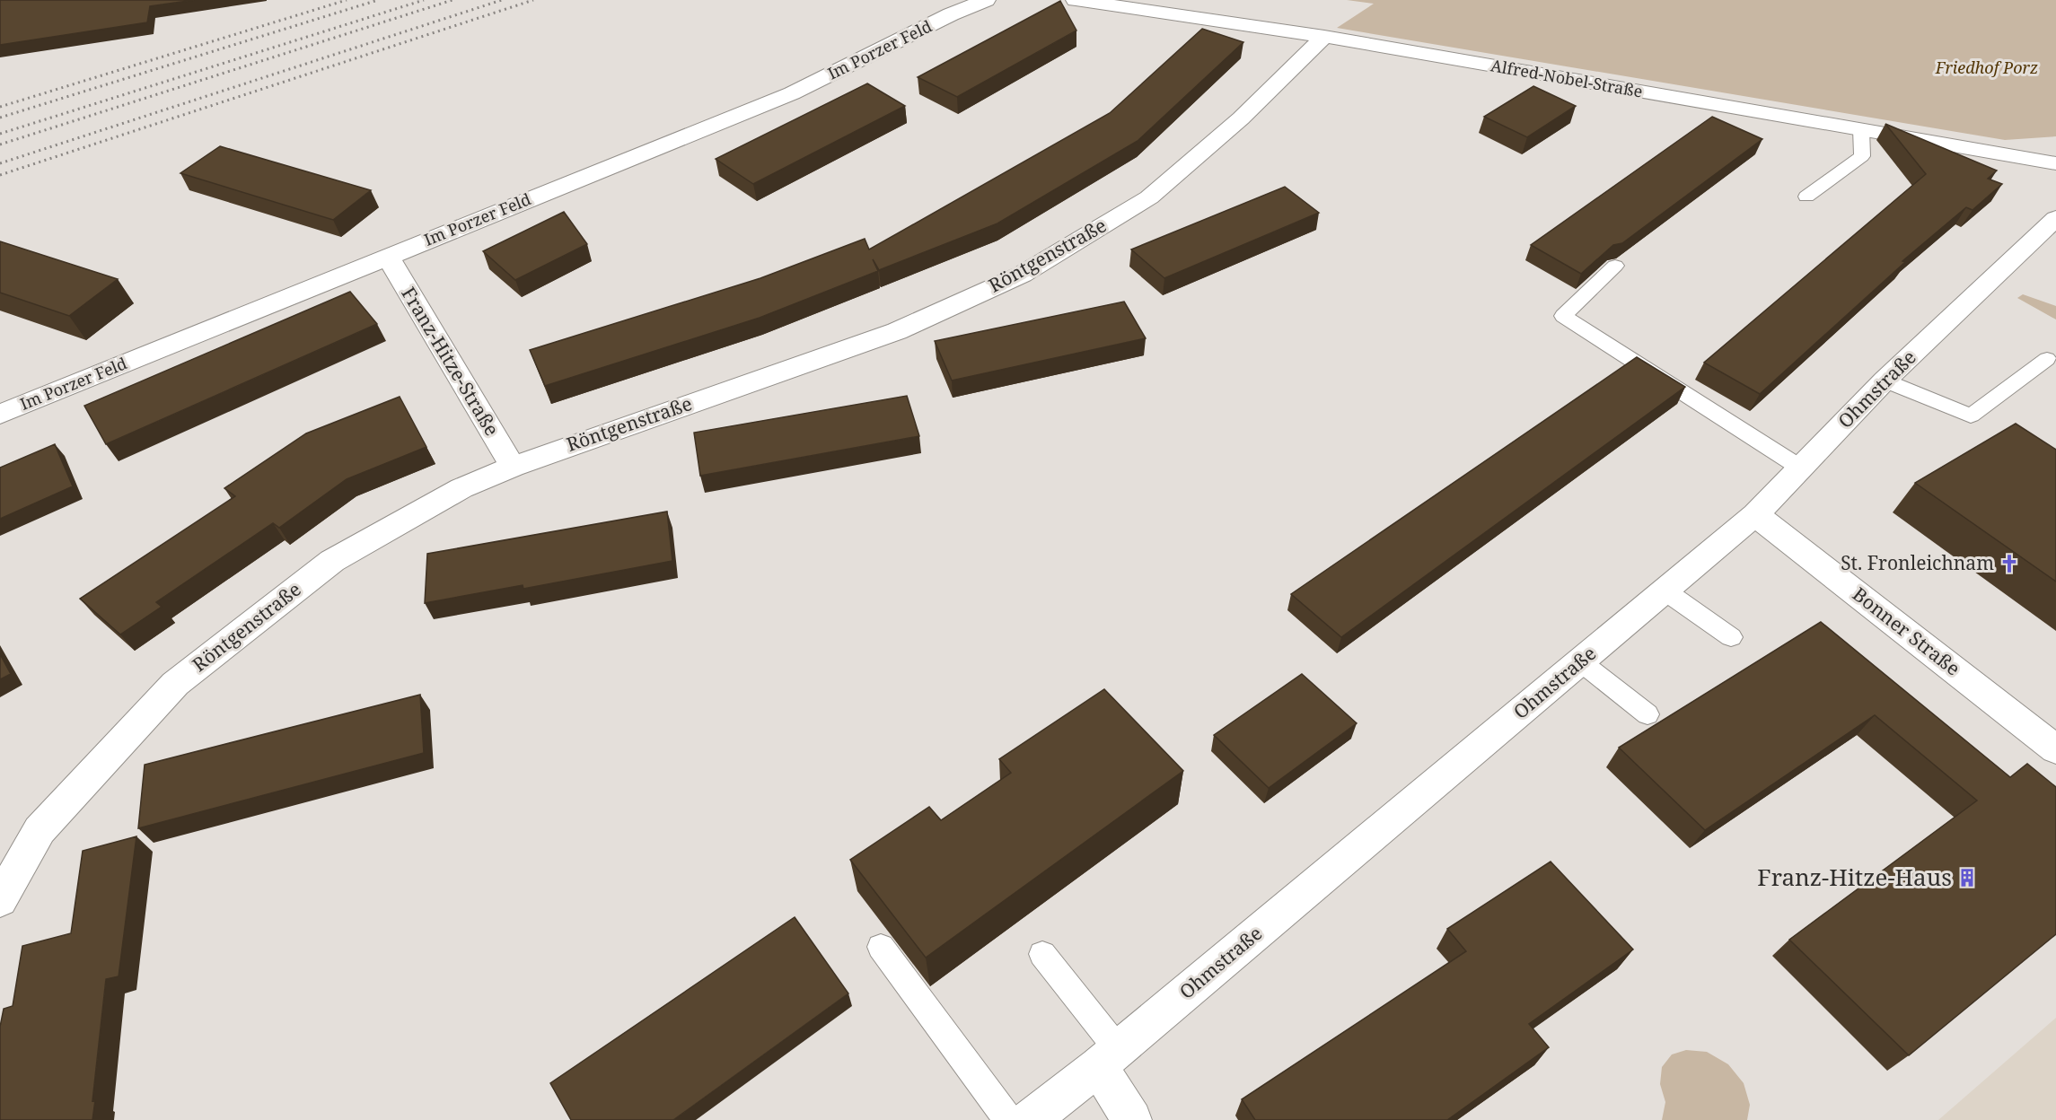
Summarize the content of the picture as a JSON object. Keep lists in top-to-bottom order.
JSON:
{
  "streets": {
    "street": [
      "Im Porzer Feld",
      "Alfred-Nobel-Straße",
      "Röntgenstraße",
      "Franz-Hitze-Straße",
      "Ohmstraße",
      "Bonner Straße"
    ]
  },
  "crossings": [
    ["Im Porzer Feld", "Franz-Hitze-Straße"],
    ["Alfred-Nobel-Straße", "Röntgenstraße"],
    ["Röntgenstraße", "Franz-Hitze-Straße"],
    ["Ohmstraße", "Bonner Straße"]
  ],
  "parks": ["Friedhof Porz"],
  "places": {
    "church": ["St. Fronleichnam"],
    "building": ["Franz-Hitze-Haus"]
  }
}
